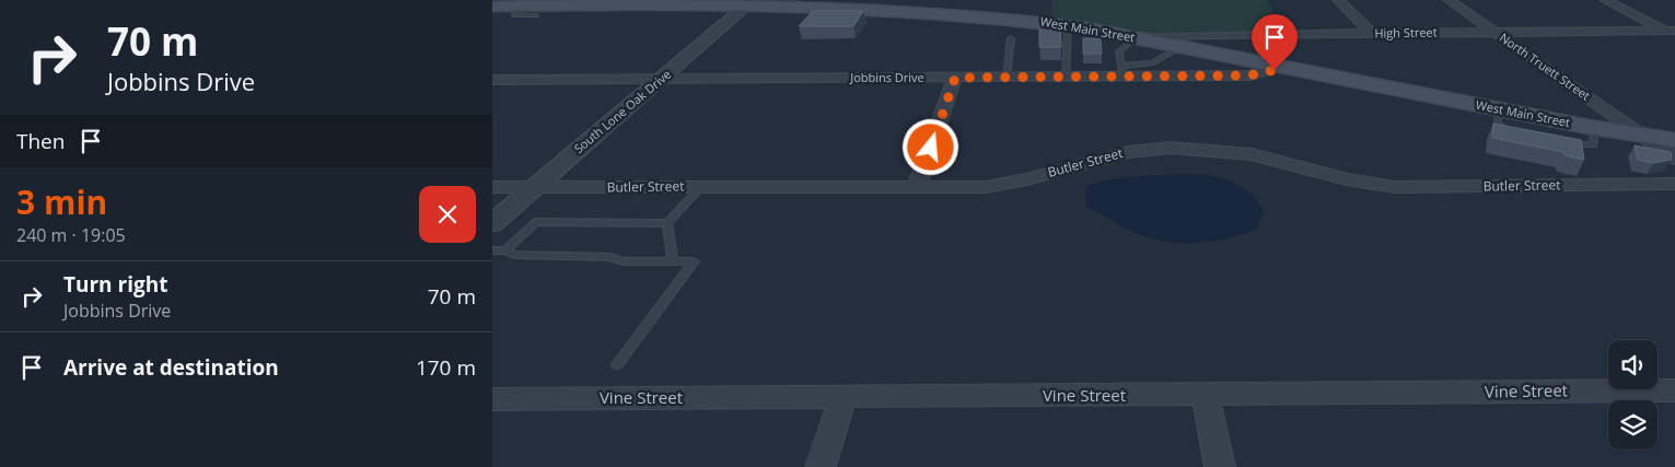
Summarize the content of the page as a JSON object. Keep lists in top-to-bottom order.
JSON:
{
  "streets": {
    "main road": ["West Main Street"],
    "street": [
      "High Street",
      "North Truett Street",
      "Jobbins Drive",
      "South Lone Oak Drive",
      "Butler Street",
      "Vine Street"
    ]
  },
  "crossings": [
    ["West Main Street", "High Street"],
    ["West Main Street", "North Truett Street"],
    ["West Main Street", "Jobbins Drive"],
    ["West Main Street", "South Lone Oak Drive"],
    ["High Street", "North Truett Street"],
    ["Jobbins Drive", "South Lone Oak Drive"],
    ["South Lone Oak Drive", "Butler Street"]
  ],
  "page": {
    "turn": ["70 m", "Jobbins Drive"],
    "then": "Then",
    "heading": ["3 min", "240 m · 19:05"],
    "list": [
      {
        "name": "Turn right",
        "note": "Jobbins Drive",
        "value": "70 m"
      },
      {
        "name": "Arrive at destination",
        "value": "170 m"
      }
    ]
  }
}
